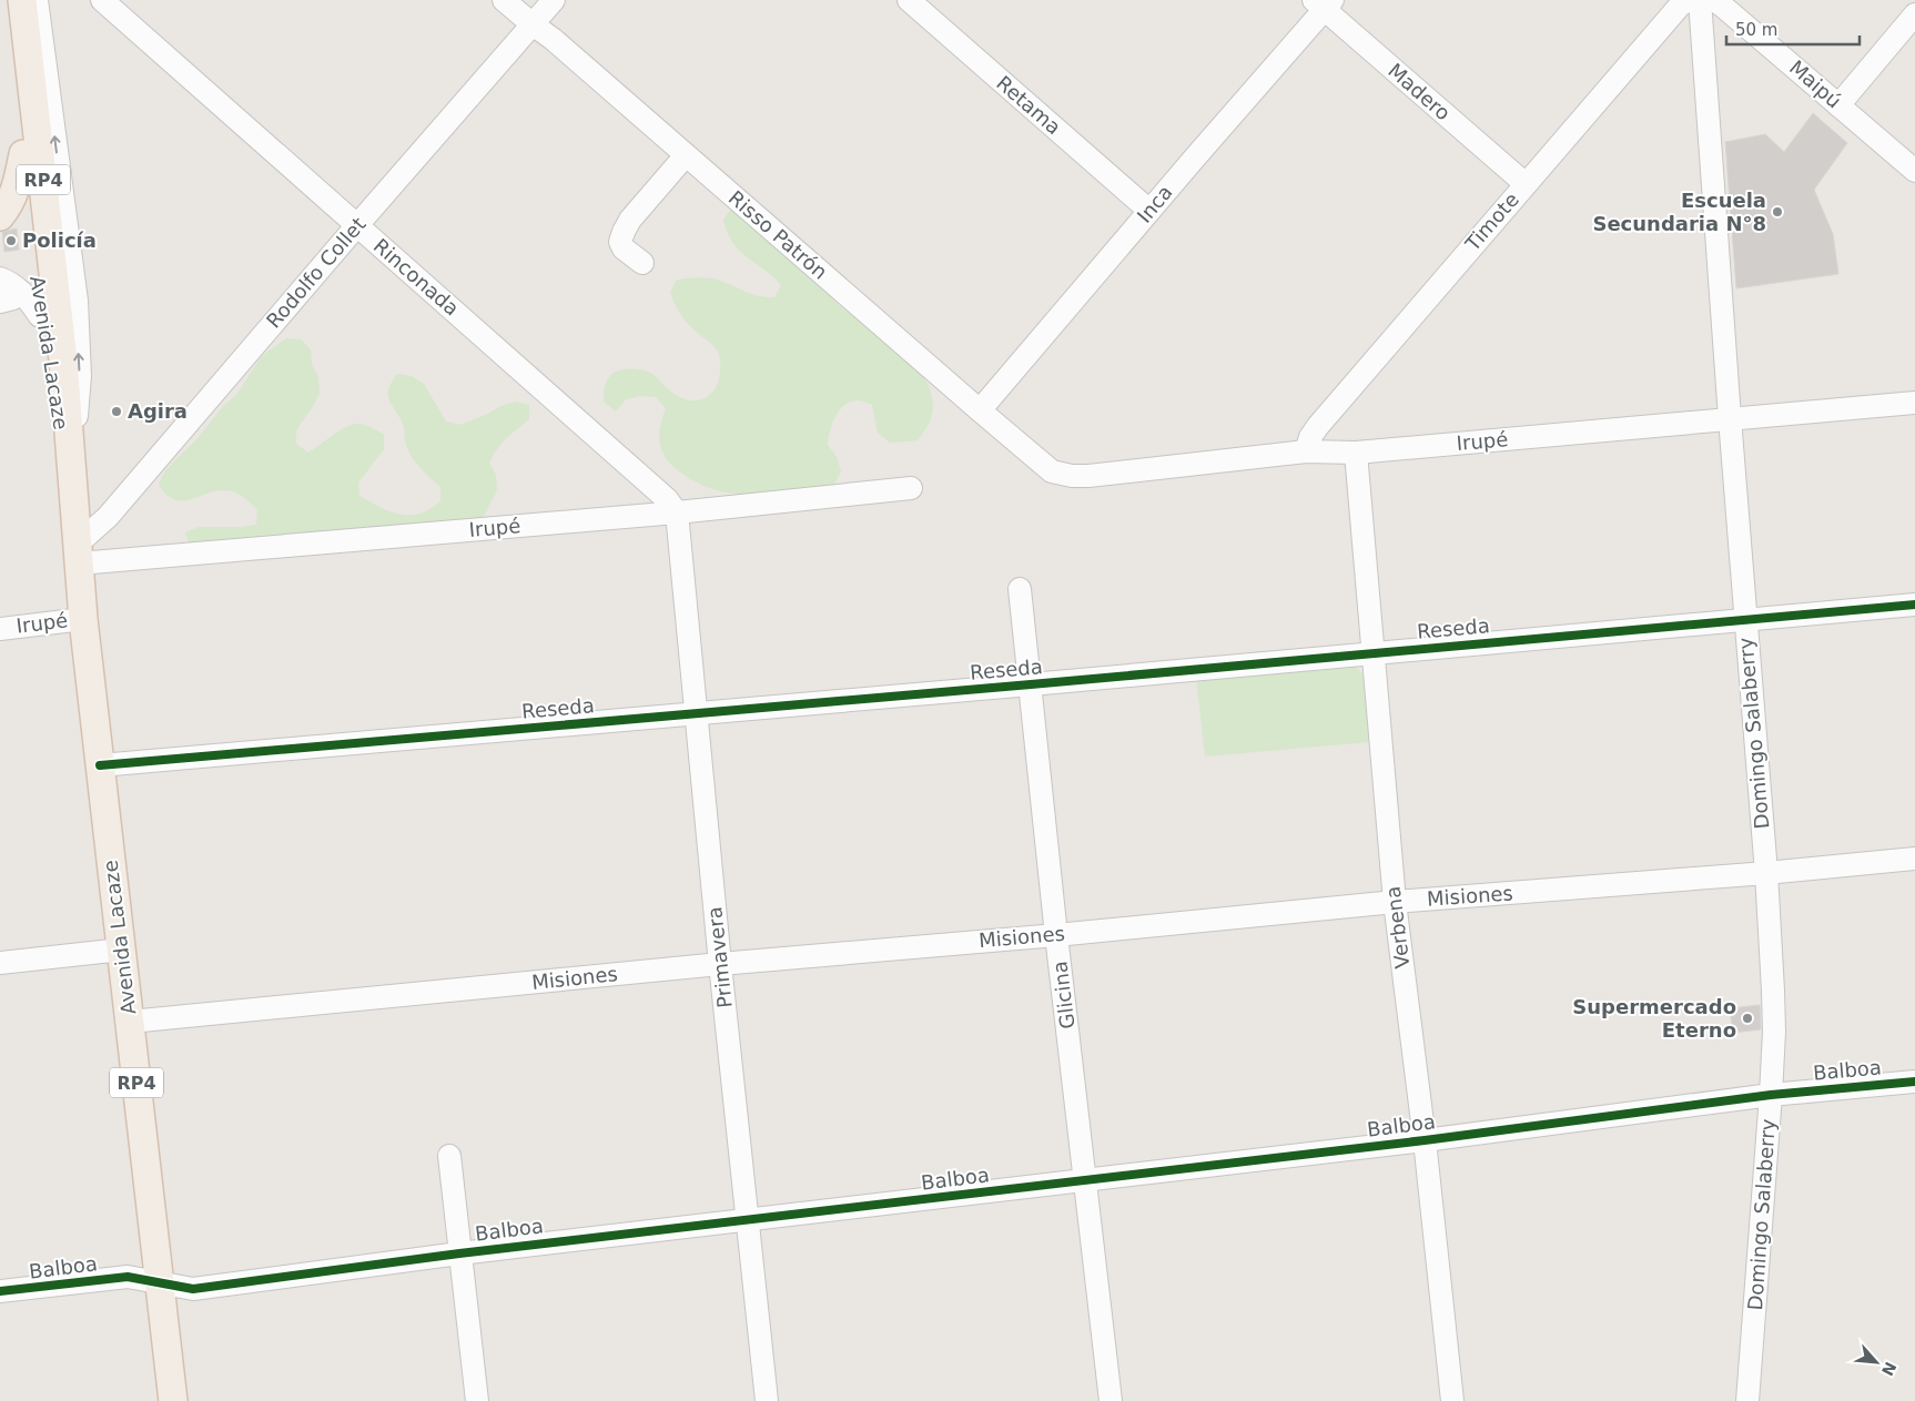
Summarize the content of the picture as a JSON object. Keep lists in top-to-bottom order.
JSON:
{
  "streets": {
    "main road": ["RP4", "Avenida Lacaze"],
    "street": [
      "Maipú",
      "Madero",
      "Retama",
      "Inca",
      "Timote",
      "Risso Patrón",
      "Rodolfo Collet",
      "Rinconada",
      "Irupé",
      "Reseda",
      "Domingo Salaberry",
      "Misiones",
      "Verbena",
      "Primavera",
      "Glicina",
      "Balboa"
    ]
  },
  "crossings": [
    ["Madero", "Inca"],
    ["Madero", "Timote"],
    ["Retama", "Inca"],
    ["Inca", "Risso Patrón"],
    ["Timote", "Irupé"],
    ["Risso Patrón", "Rodolfo Collet"],
    ["Risso Patrón", "Irupé"],
    ["Rodolfo Collet", "Rinconada"],
    ["Rodolfo Collet", "Avenida Lacaze"],
    ["Rodolfo Collet", "Irupé"],
    ["Rinconada", "Irupé"],
    ["Rinconada", "Primavera"],
    ["Avenida Lacaze", "Irupé"],
    ["Avenida Lacaze", "Reseda"],
    ["Avenida Lacaze", "Misiones"],
    ["Avenida Lacaze", "Balboa"],
    ["Irupé", "Domingo Salaberry"],
    ["Irupé", "Verbena"],
    ["Irupé", "Primavera"],
    ["Reseda", "Domingo Salaberry"],
    ["Reseda", "Verbena"],
    ["Reseda", "Primavera"],
    ["Reseda", "Glicina"],
    ["Domingo Salaberry", "Misiones"],
    ["Domingo Salaberry", "Balboa"],
    ["Misiones", "Verbena"],
    ["Misiones", "Primavera"],
    ["Misiones", "Glicina"],
    ["Verbena", "Balboa"],
    ["Primavera", "Balboa"],
    ["Glicina", "Balboa"]
  ],
  "places": [
    "Escuela Secundaria N°8",
    "Policía",
    "Agira",
    "Supermercado Eterno"
  ],
  "scale_bar": "50 m",
  "north": "bottom right"
}
